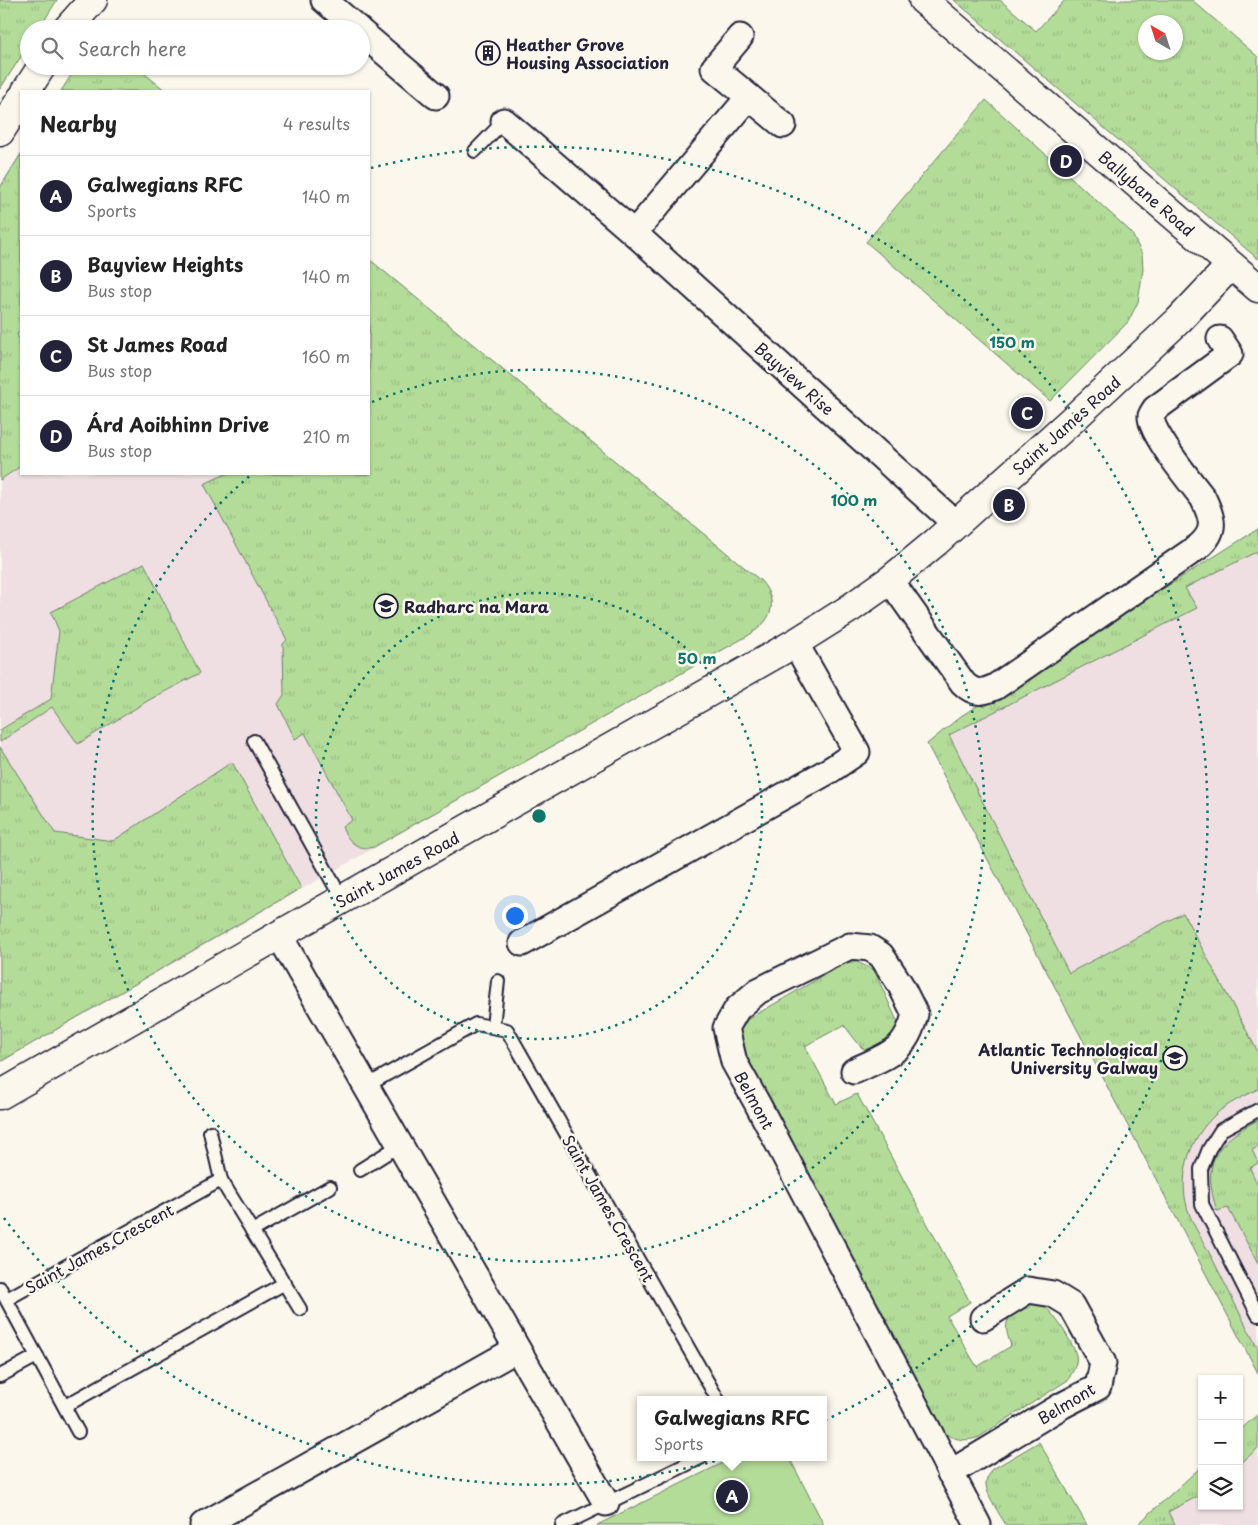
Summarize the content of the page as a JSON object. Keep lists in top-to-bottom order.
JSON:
{
  "streets": {
    "street": [
      "Ballybane Road",
      "Bayview Rise",
      "Saint James Road",
      "Belmont"
    ],
    "lane": ["Saint James Crescent"]
  },
  "crossings": [
    ["Ballybane Road", "Saint James Road"],
    ["Bayview Rise", "Saint James Road"]
  ],
  "places": {
    "building": ["Heather Grove Housing Association"],
    "school or university": ["Radharc na Mara", "Atlantic Technological University Galway"]
  },
  "north": "top left",
  "page": {
    "search": "Search here",
    "heading": ["Nearby", "4 results"],
    "pins": [
      "D",
      "C",
      "B",
      "A"
    ],
    "list": [
      {
        "mark": "A",
        "name": "Galwegians RFC",
        "note": "Sports",
        "value": "140 m"
      },
      {
        "mark": "B",
        "name": "Bayview Heights",
        "note": "Bus stop",
        "value": "140 m"
      },
      {
        "mark": "C",
        "name": "St James Road",
        "note": "Bus stop",
        "value": "160 m"
      },
      {
        "mark": "D",
        "name": "Árd Aoibhinn Drive",
        "note": "Bus stop",
        "value": "210 m"
      }
    ],
    "map_buttons": ["+", "−"],
    "popup": ["Galwegians RFC", "Sports"]
  },
  "rings": ["150 m", "100 m", "50 m"]
}
